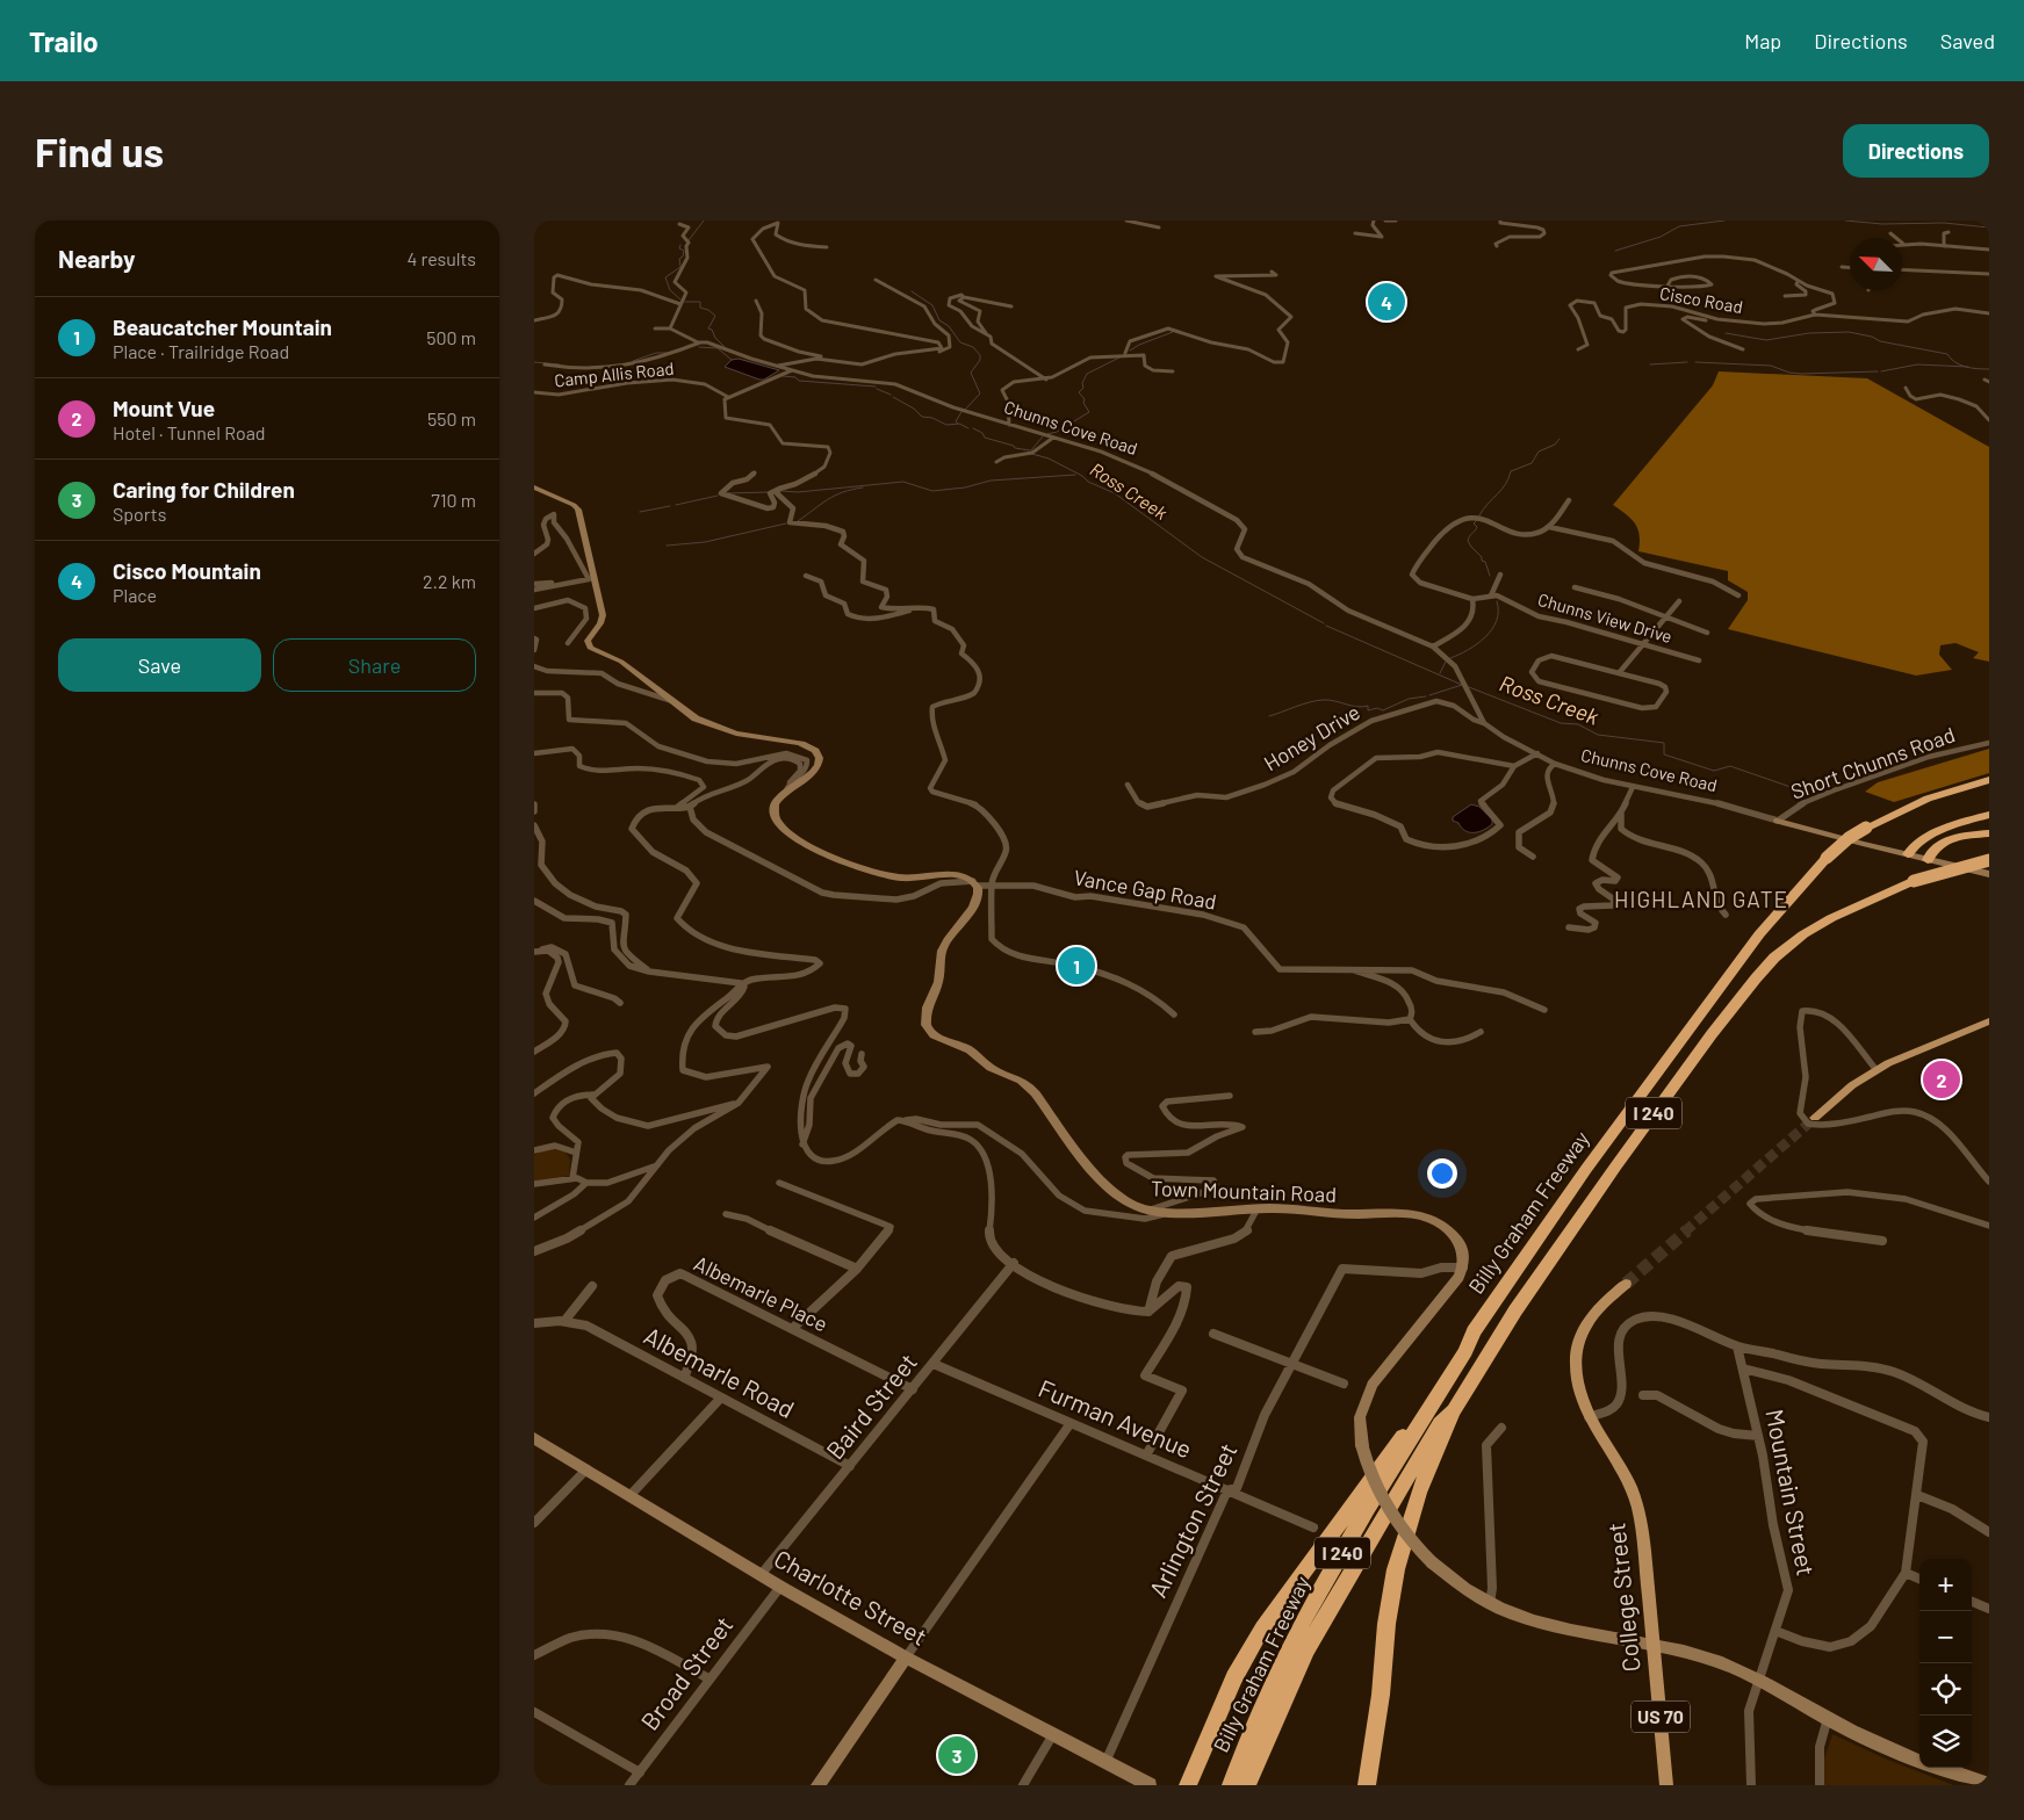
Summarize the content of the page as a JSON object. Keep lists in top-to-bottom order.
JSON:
{
  "streets": {
    "highway": ["I 240", "Billy Graham Freeway"],
    "main road": [
      "Chunns Cove Road",
      "Town Mountain Road",
      "College Street",
      "Charlotte Street",
      "US 70"
    ],
    "street": [
      "Cisco Road",
      "Camp Allis Road",
      "Chunns View Drive",
      "Honey Drive",
      "Short Chunns Road",
      "Vance Gap Road",
      "Albemarle Place",
      "Albemarle Road",
      "Baird Street",
      "Furman Avenue",
      "Mountain Street",
      "Arlington Street",
      "Broad Street"
    ]
  },
  "crossings": [
    ["Chunns Cove Road", "Honey Drive"],
    ["Chunns Cove Road", "Short Chunns Road"],
    ["Vance Gap Road", "Town Mountain Road"],
    ["Town Mountain Road", "Arlington Street"],
    ["Albemarle Place", "Albemarle Road"],
    ["Albemarle Place", "Baird Street"],
    ["Albemarle Road", "Baird Street"],
    ["Baird Street", "Furman Avenue"],
    ["Baird Street", "Charlotte Street"],
    ["Furman Avenue", "Arlington Street"],
    ["Arlington Street", "Charlotte Street"],
    ["Charlotte Street", "Broad Street"]
  ],
  "districts": ["HIGHLAND GATE"],
  "water": ["Ross Creek"],
  "north": "top left",
  "page": {
    "header": "Trailo",
    "nav": ["Map", "Directions", "Saved"],
    "buttons": [
      "Directions",
      ["Save", "Share"]
    ],
    "title": "Find us",
    "heading": ["Nearby", "4 results"],
    "pins": [
      "4",
      "1",
      "2",
      "3"
    ],
    "list": [
      {
        "mark": "1",
        "name": "Beaucatcher Mountain",
        "note": "Place · Trailridge Road",
        "value": "500 m"
      },
      {
        "mark": "2",
        "name": "Mount Vue",
        "note": "Hotel · Tunnel Road",
        "value": "550 m"
      },
      {
        "mark": "3",
        "name": "Caring for Children",
        "note": "Sports",
        "value": "710 m"
      },
      {
        "mark": "4",
        "name": "Cisco Mountain",
        "note": "Place",
        "value": "2.2 km"
      }
    ],
    "map_buttons": ["+", "−"]
  }
}
